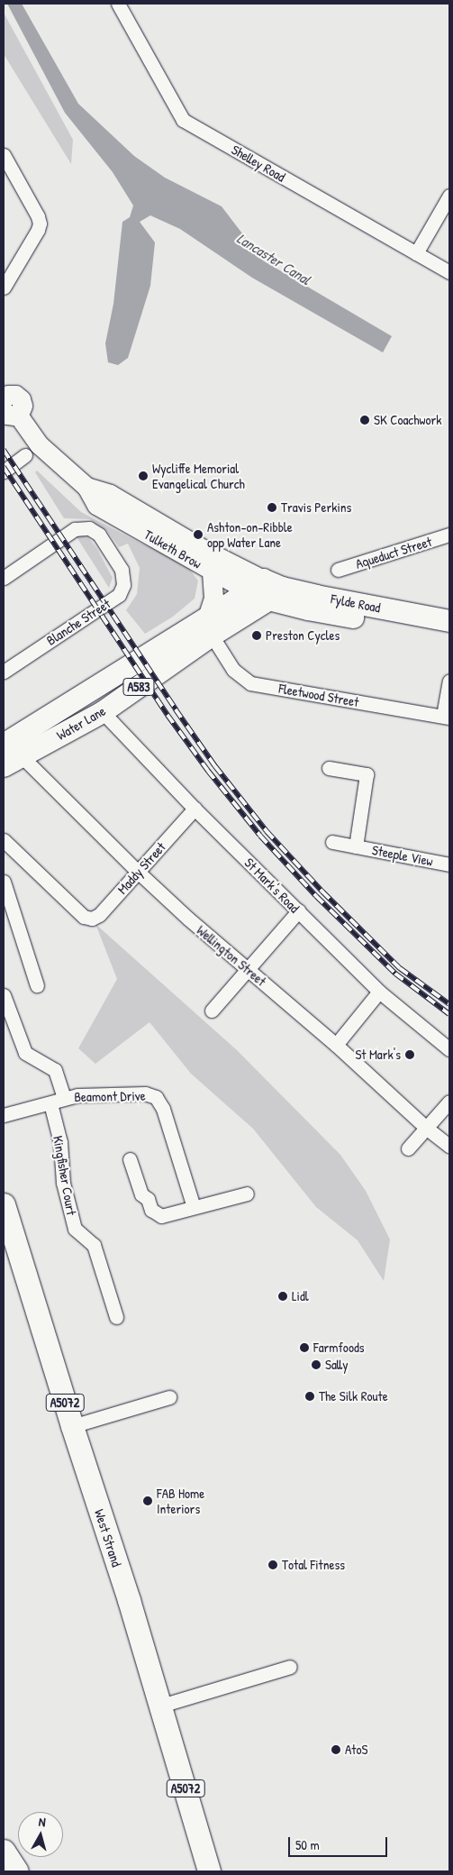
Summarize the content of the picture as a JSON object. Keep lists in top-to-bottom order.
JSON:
{
  "streets": {
    "highway": ["A5072", "West Strand"],
    "main road": [
      "Tulketh Brow",
      "Fylde Road",
      "A583",
      "Water Lane"
    ],
    "street": [
      "Shelley Road",
      "Aqueduct Street",
      "Blanche Street",
      "Fleetwood Street",
      "Steeple View",
      "Maddy Street",
      "St Mark's Road",
      "Wellington Street",
      "Beamont Drive",
      "Kingfisher Court"
    ]
  },
  "crossings": [
    ["Tulketh Brow", "Fylde Road"],
    ["Tulketh Brow", "Water Lane"],
    ["Fylde Road", "Water Lane"],
    ["Fleetwood Street", "Water Lane"],
    ["Water Lane", "St Mark's Road"],
    ["Water Lane", "Wellington Street"],
    ["Maddy Street", "St Mark's Road"],
    ["Maddy Street", "Wellington Street"],
    ["Beamont Drive", "Kingfisher Court"]
  ],
  "water": ["Lancaster Canal"],
  "places": [
    "SK Coachwork",
    "Wycliffe Memorial Evangelical Church",
    "Travis Perkins",
    "Ashton-on-Ribble opp Water Lane",
    "Preston Cycles",
    "St Mark's",
    "Lidl",
    "Farmfoods",
    "Sally",
    "The Silk Route",
    "FAB Home Interiors",
    "Total Fitness",
    "AtoS"
  ],
  "scale_bar": "50 m",
  "north": "top"
}
